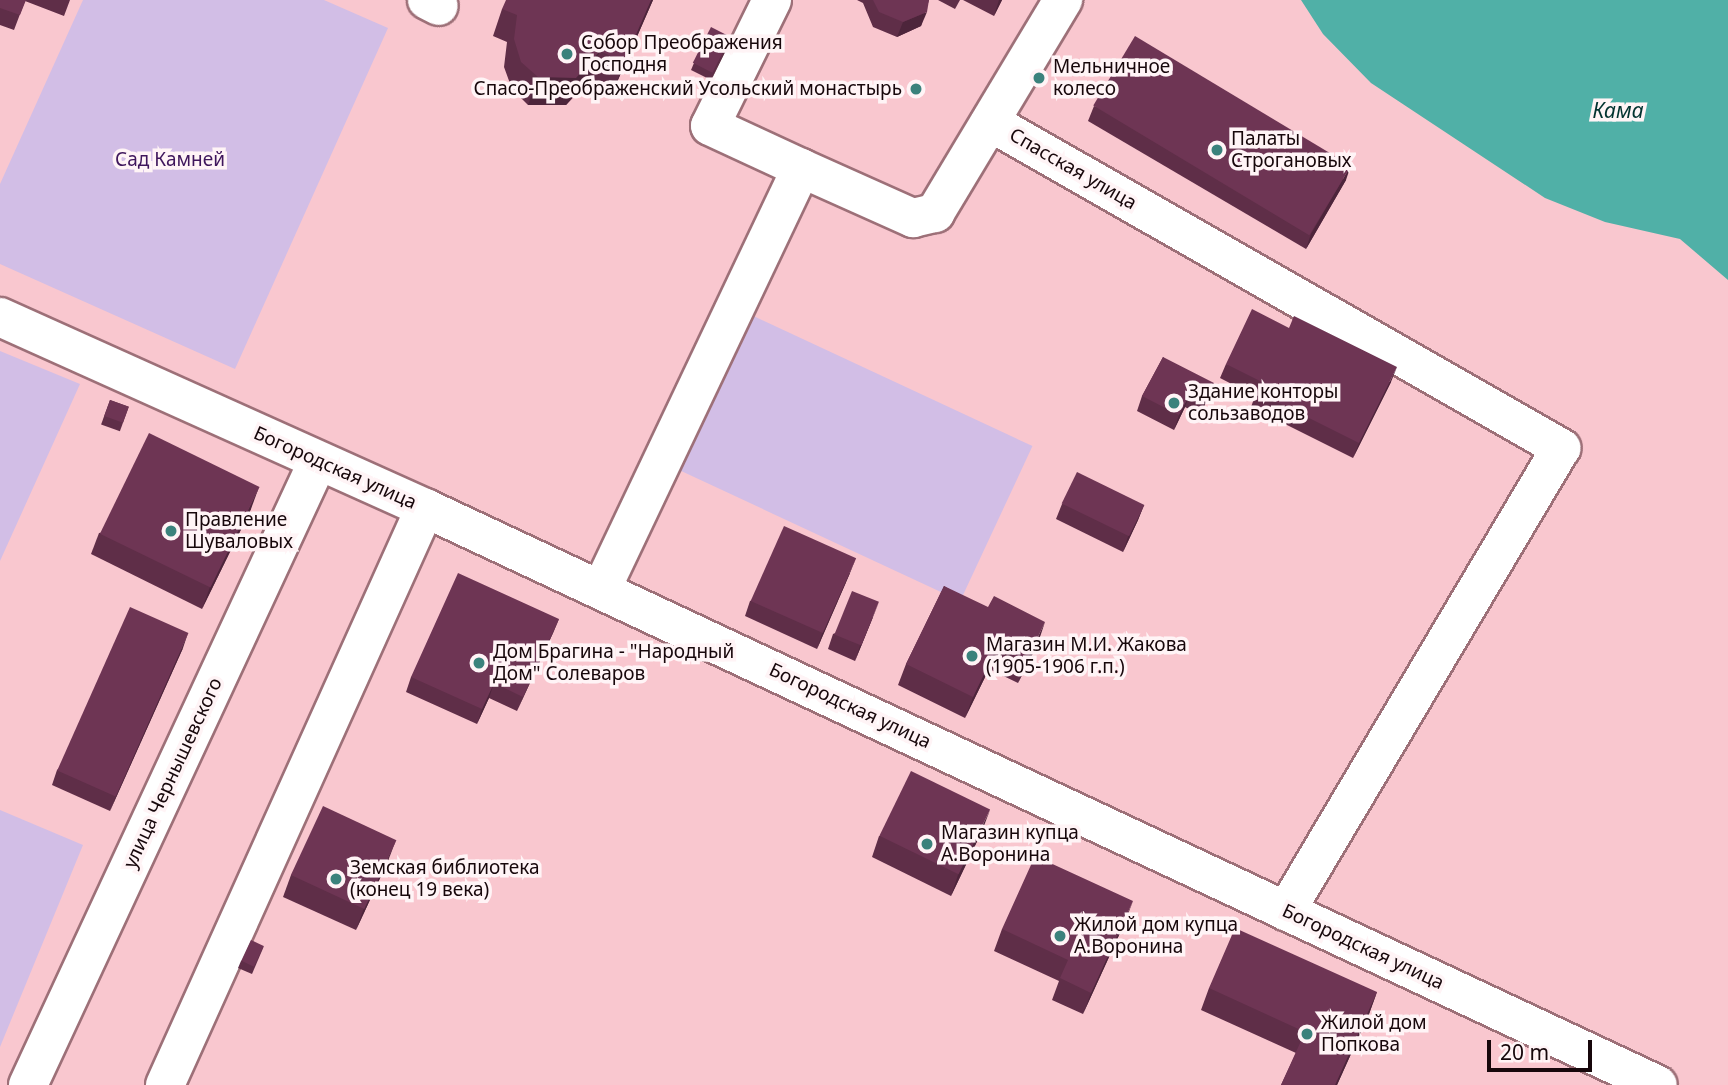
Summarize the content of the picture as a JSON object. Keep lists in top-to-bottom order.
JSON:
{
  "streets": {
    "street": ["Спасская улица", "Богородская улица", "улица Чернышевского"]
  },
  "crossings": [
    ["Спасская улица", "Богородская улица"],
    ["Богородская улица", "улица Чернышевского"]
  ],
  "water": ["Кама"],
  "parks": ["Сад Камней"],
  "places": [
    "Собор Преображения Господня",
    "Мельничное колесо",
    "Спасо-Преображенский Усольский монастырь",
    "Палаты Строгановых",
    "Здание конторы сользаводов",
    "Правление Шуваловых",
    "Магазин М.И. Жакова (1905-1906 г.п.)",
    "Дом Брагина - \"Народный Дом\" Солеваров",
    "Магазин купца А.Воронина",
    "Земская библиотека (конец 19 века)",
    "Жилой дом купца А.Воронина",
    "Жилой дом Попкова"
  ],
  "scale_bar": "20 m"
}
